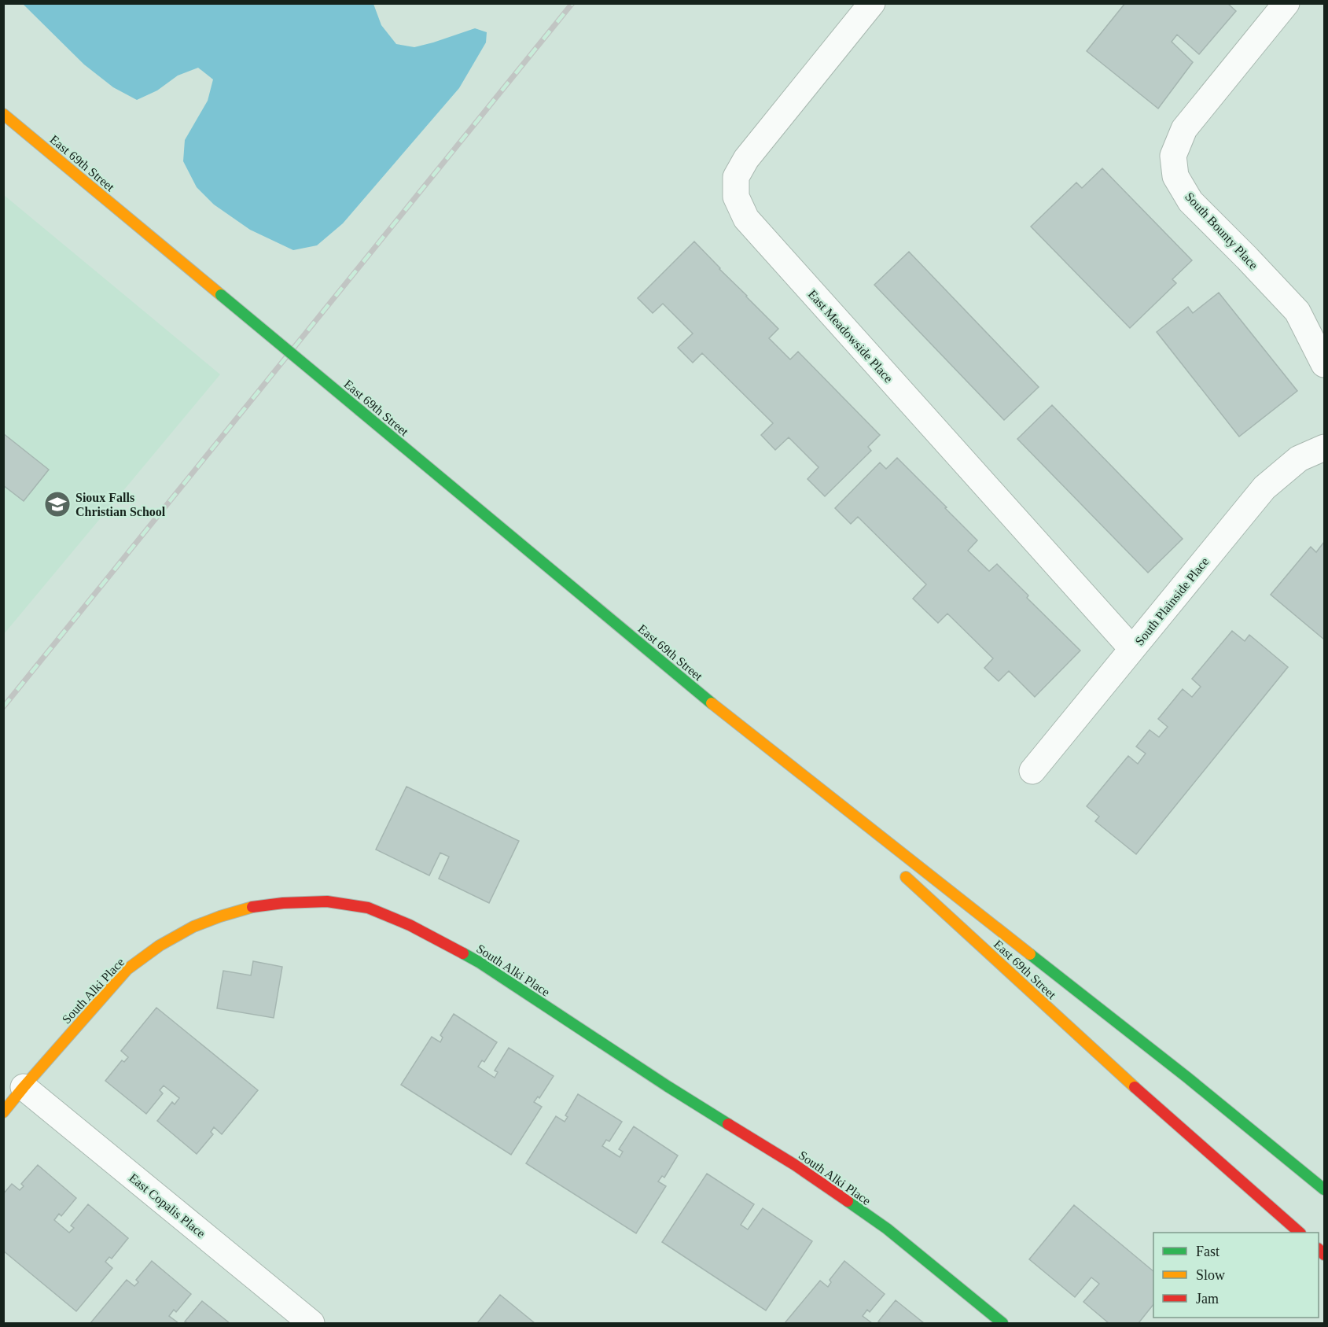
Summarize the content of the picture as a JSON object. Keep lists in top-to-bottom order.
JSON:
{
  "streets": {
    "main road": ["East 69th Street", "South Alki Place"],
    "street": [
      "South Bounty Place",
      "East Meadowside Place",
      "South Plainside Place",
      "East Copalis Place"
    ]
  },
  "crossings": [
    ["East Meadowside Place", "South Plainside Place"],
    ["South Alki Place", "East Copalis Place"]
  ],
  "places": {
    "school or university": ["Sioux Falls Christian School"]
  },
  "legend": ["Fast", "Slow", "Jam"]
}
